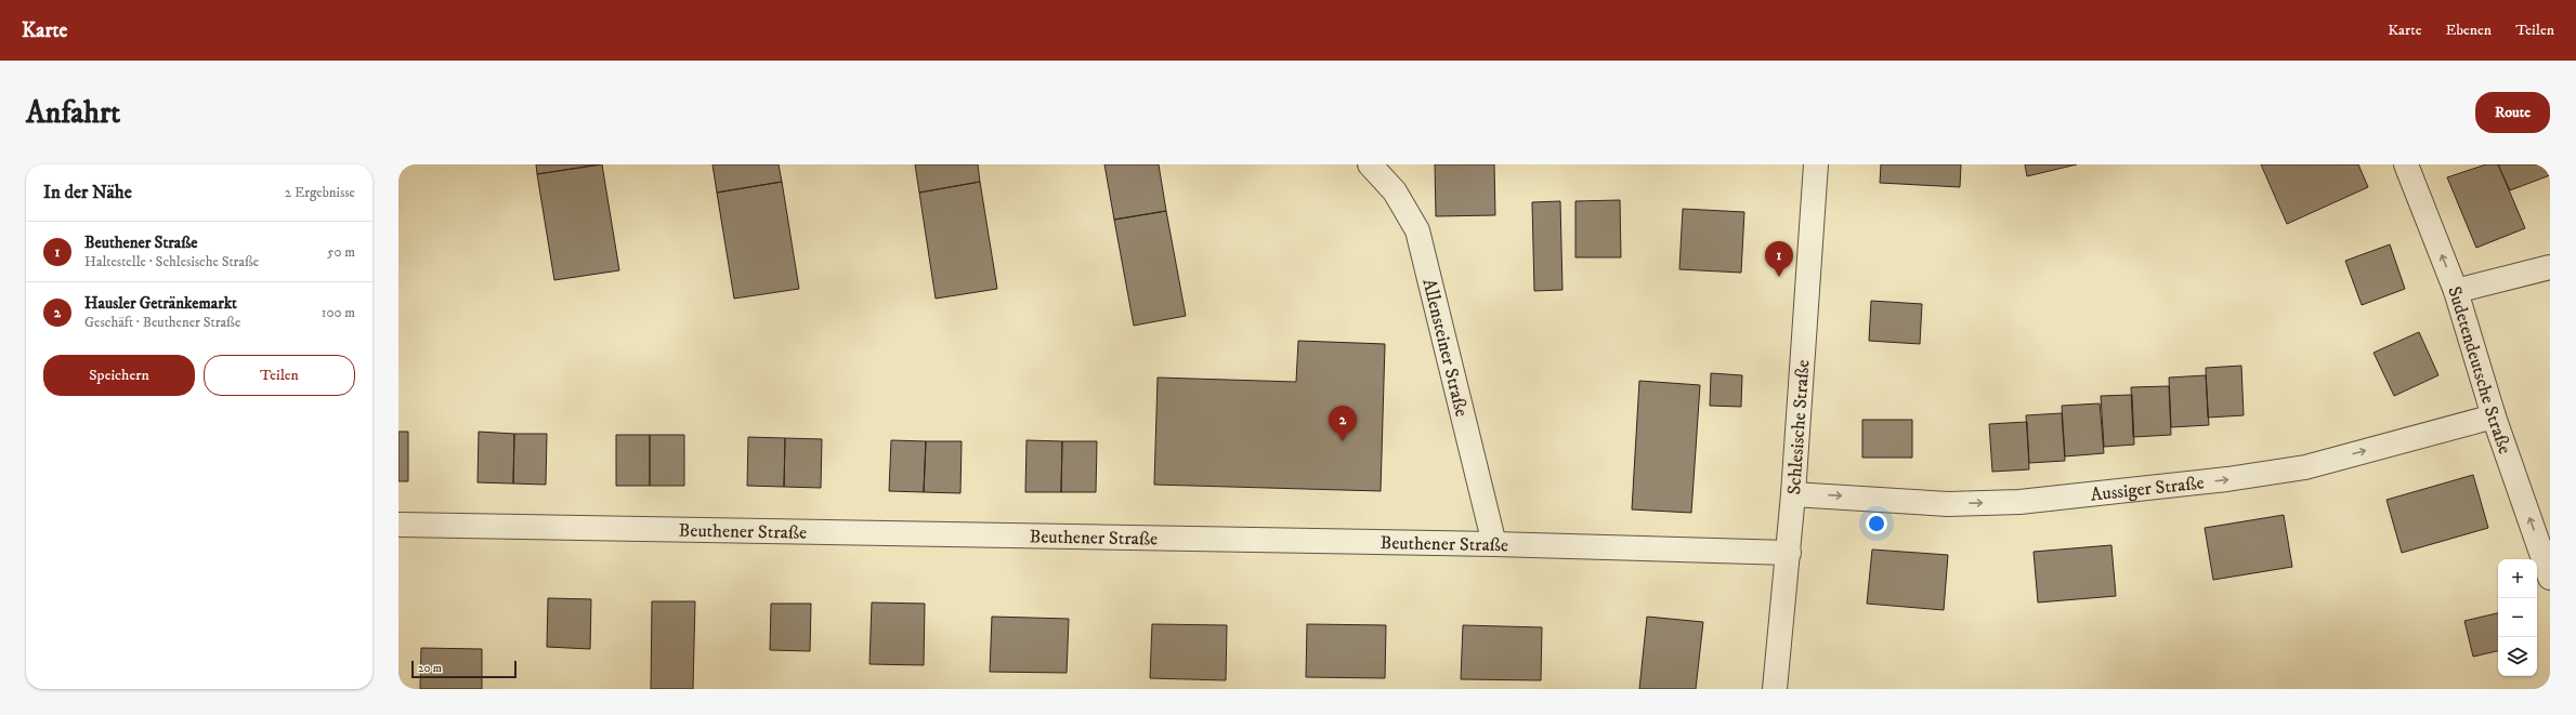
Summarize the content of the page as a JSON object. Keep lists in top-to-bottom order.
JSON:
{
  "streets": {
    "street": [
      "Allensteiner Straße",
      "Sudetendeutsche Straße",
      "Schlesische Straße",
      "Aussiger Straße",
      "Beuthener Straße"
    ]
  },
  "crossings": [
    ["Allensteiner Straße", "Beuthener Straße"],
    ["Sudetendeutsche Straße", "Aussiger Straße"],
    ["Schlesische Straße", "Aussiger Straße"],
    ["Schlesische Straße", "Beuthener Straße"]
  ],
  "one_way": ["Sudetendeutsche Straße", "Aussiger Straße"],
  "scale_bar": "20 m",
  "page": {
    "header": "Karte",
    "nav": ["Karte", "Ebenen", "Teilen"],
    "buttons": [
      "Route",
      ["Speichern", "Teilen"]
    ],
    "title": "Anfahrt",
    "heading": ["In der Nähe", "2 Ergebnisse"],
    "list": [
      {
        "mark": "1",
        "name": "Beuthener Straße",
        "note": "Haltestelle · Schlesische Straße",
        "value": "50 m"
      },
      {
        "mark": "2",
        "name": "Hausler Getränkemarkt",
        "note": "Geschäft · Beuthener Straße",
        "value": "100 m"
      }
    ],
    "pins": ["1", "2"],
    "map_buttons": ["+", "−"],
    "scale": "20 m"
  }
}
